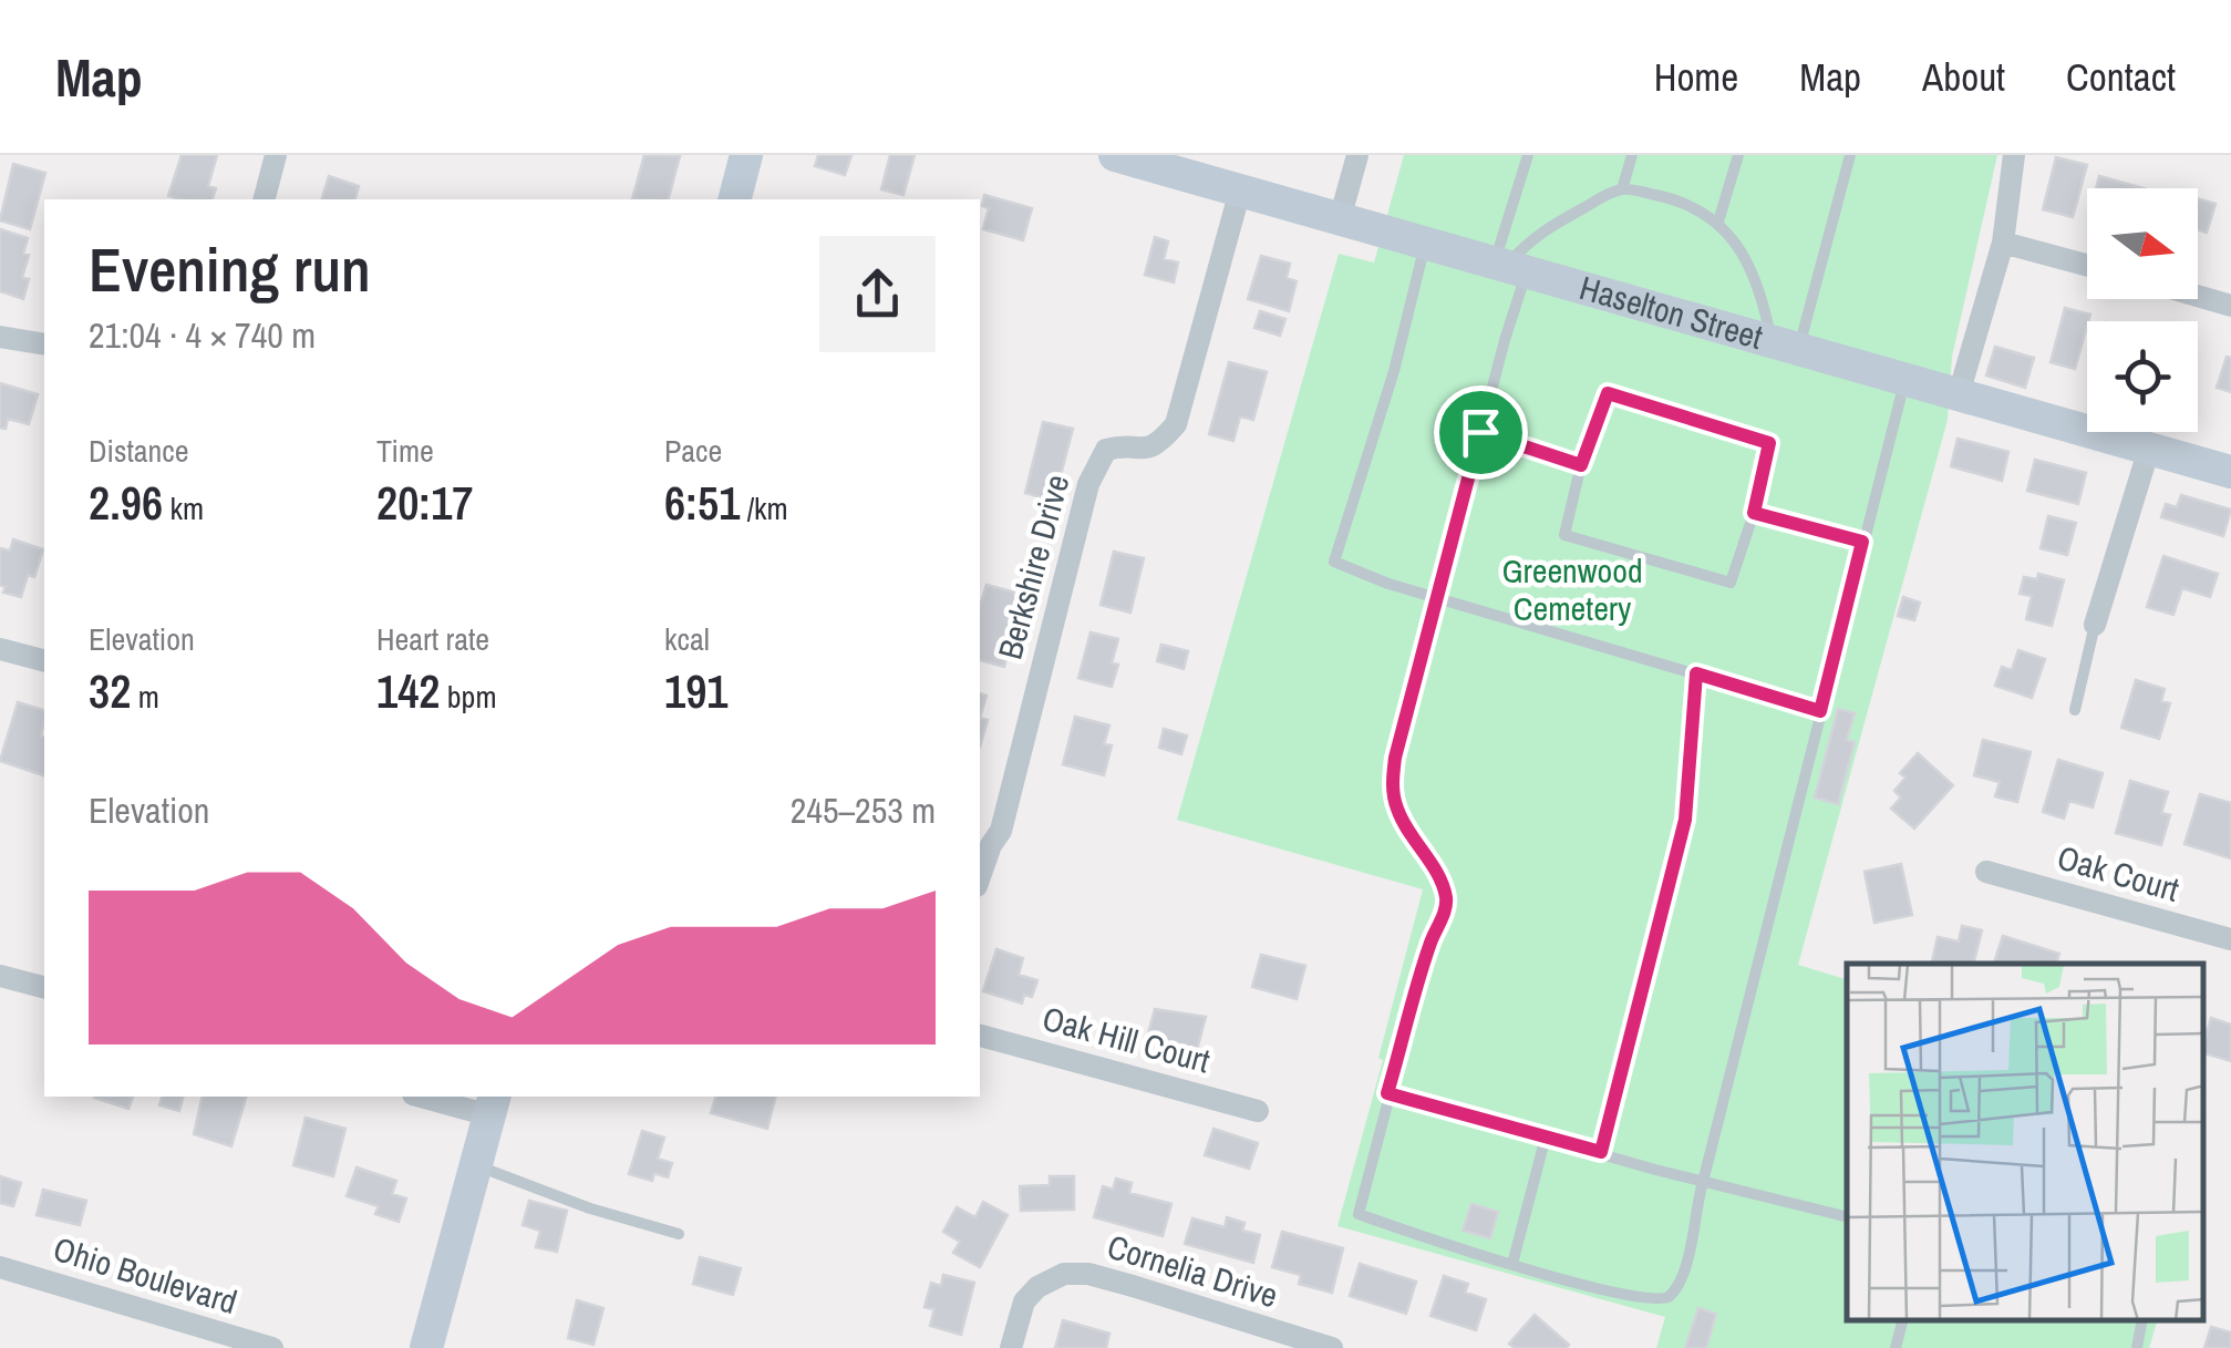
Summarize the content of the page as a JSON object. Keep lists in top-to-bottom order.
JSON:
{
  "streets": {
    "street": [
      "Haselton Street",
      "Berkshire Drive",
      "Oak Court",
      "Oak Hill Court",
      "Cornelia Drive",
      "Ohio Boulevard"
    ]
  },
  "crossings": [
    ["Haselton Street", "Berkshire Drive"]
  ],
  "parks": ["Greenwood Cemetery"],
  "north": "right",
  "page": {
    "header": "Map",
    "nav": [
      "Home",
      "Map",
      "About",
      "Contact"
    ],
    "heading": ["Evening run", "21:04 · 4 × 740 m"],
    "stats": [
      ["Distance", "2.96 km"],
      ["Time", "20:17"],
      ["Pace", "6:51 /km"],
      ["Elevation", "32 m"],
      ["Heart rate", "142 bpm"],
      ["kcal", "191"]
    ],
    "chart": ["Elevation", "245–253 m"]
  }
}
